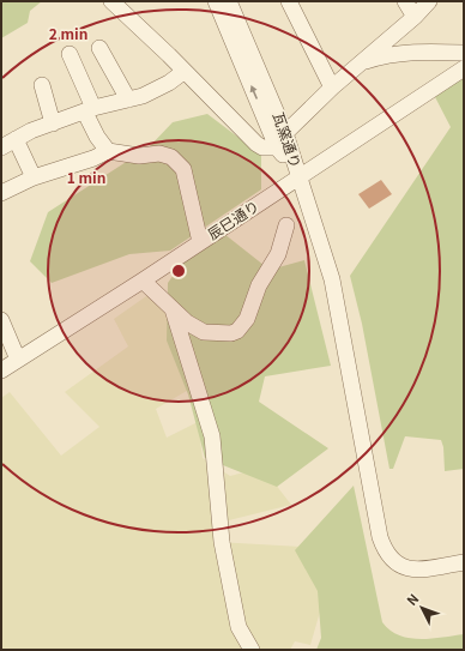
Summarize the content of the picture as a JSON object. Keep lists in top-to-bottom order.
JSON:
{
  "streets": {
    "street": ["瓦窯通り", "辰巳通り"]
  },
  "crossings": [
    ["瓦窯通り", "辰巳通り"]
  ],
  "north": "top left",
  "rings": ["2 min", "1 min"]
}
